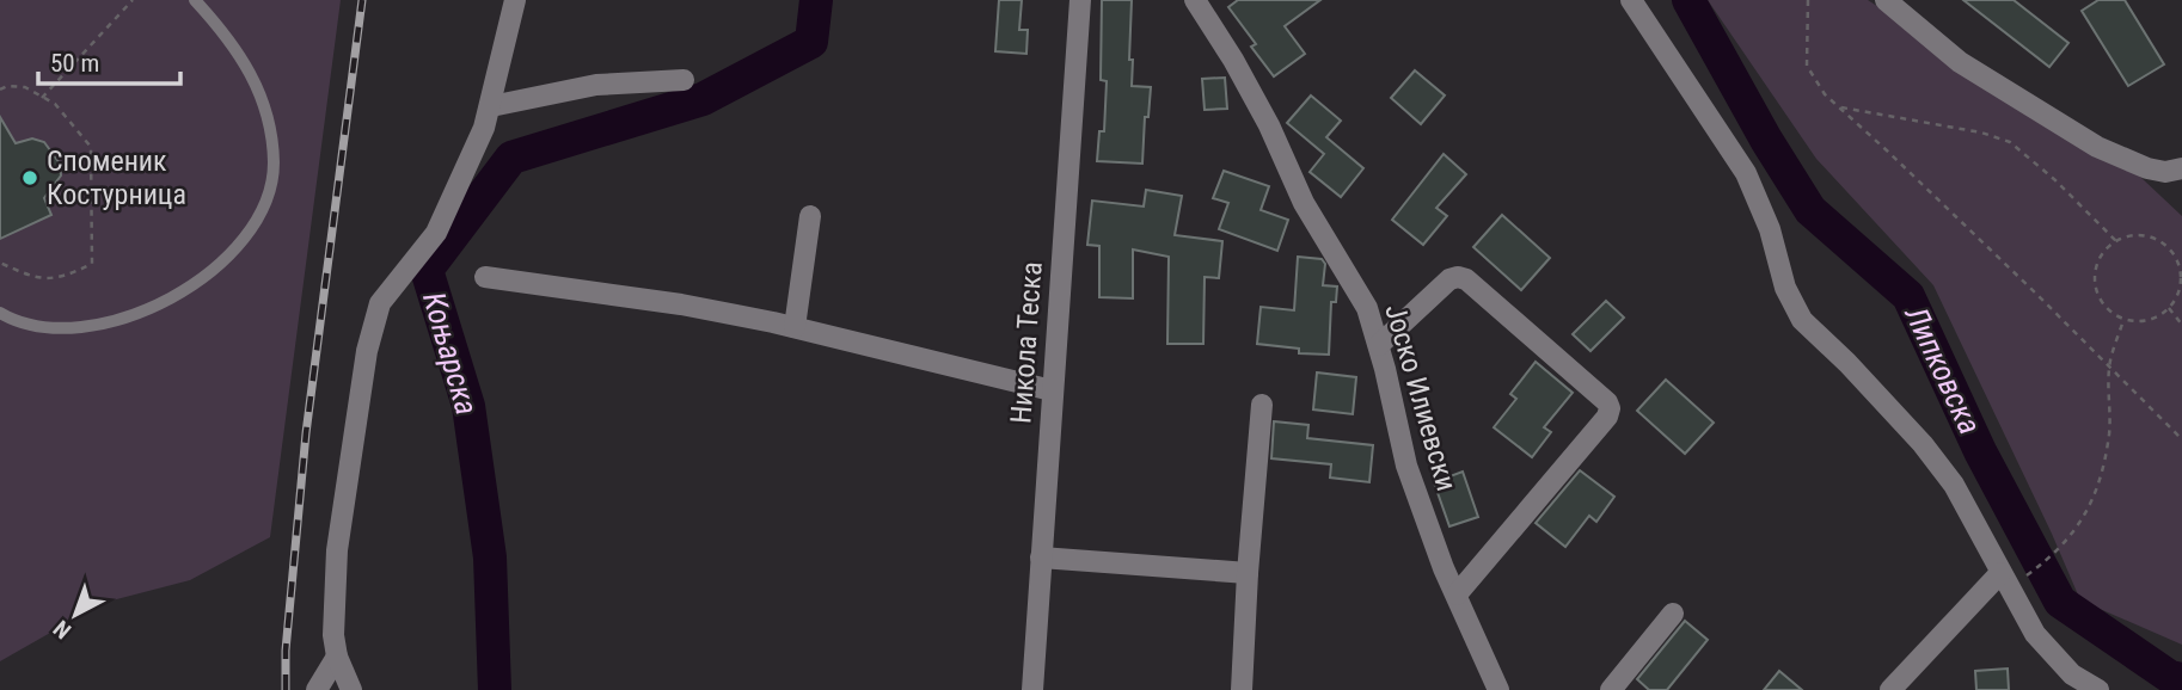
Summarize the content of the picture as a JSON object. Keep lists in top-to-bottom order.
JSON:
{
  "streets": {
    "street": ["Никола Теска", "Јоско Илиевски"]
  },
  "water": ["Коњарска", "Липковска"],
  "places": ["Споменик Костурница"],
  "scale_bar": "50 m",
  "north": "bottom left"
}
